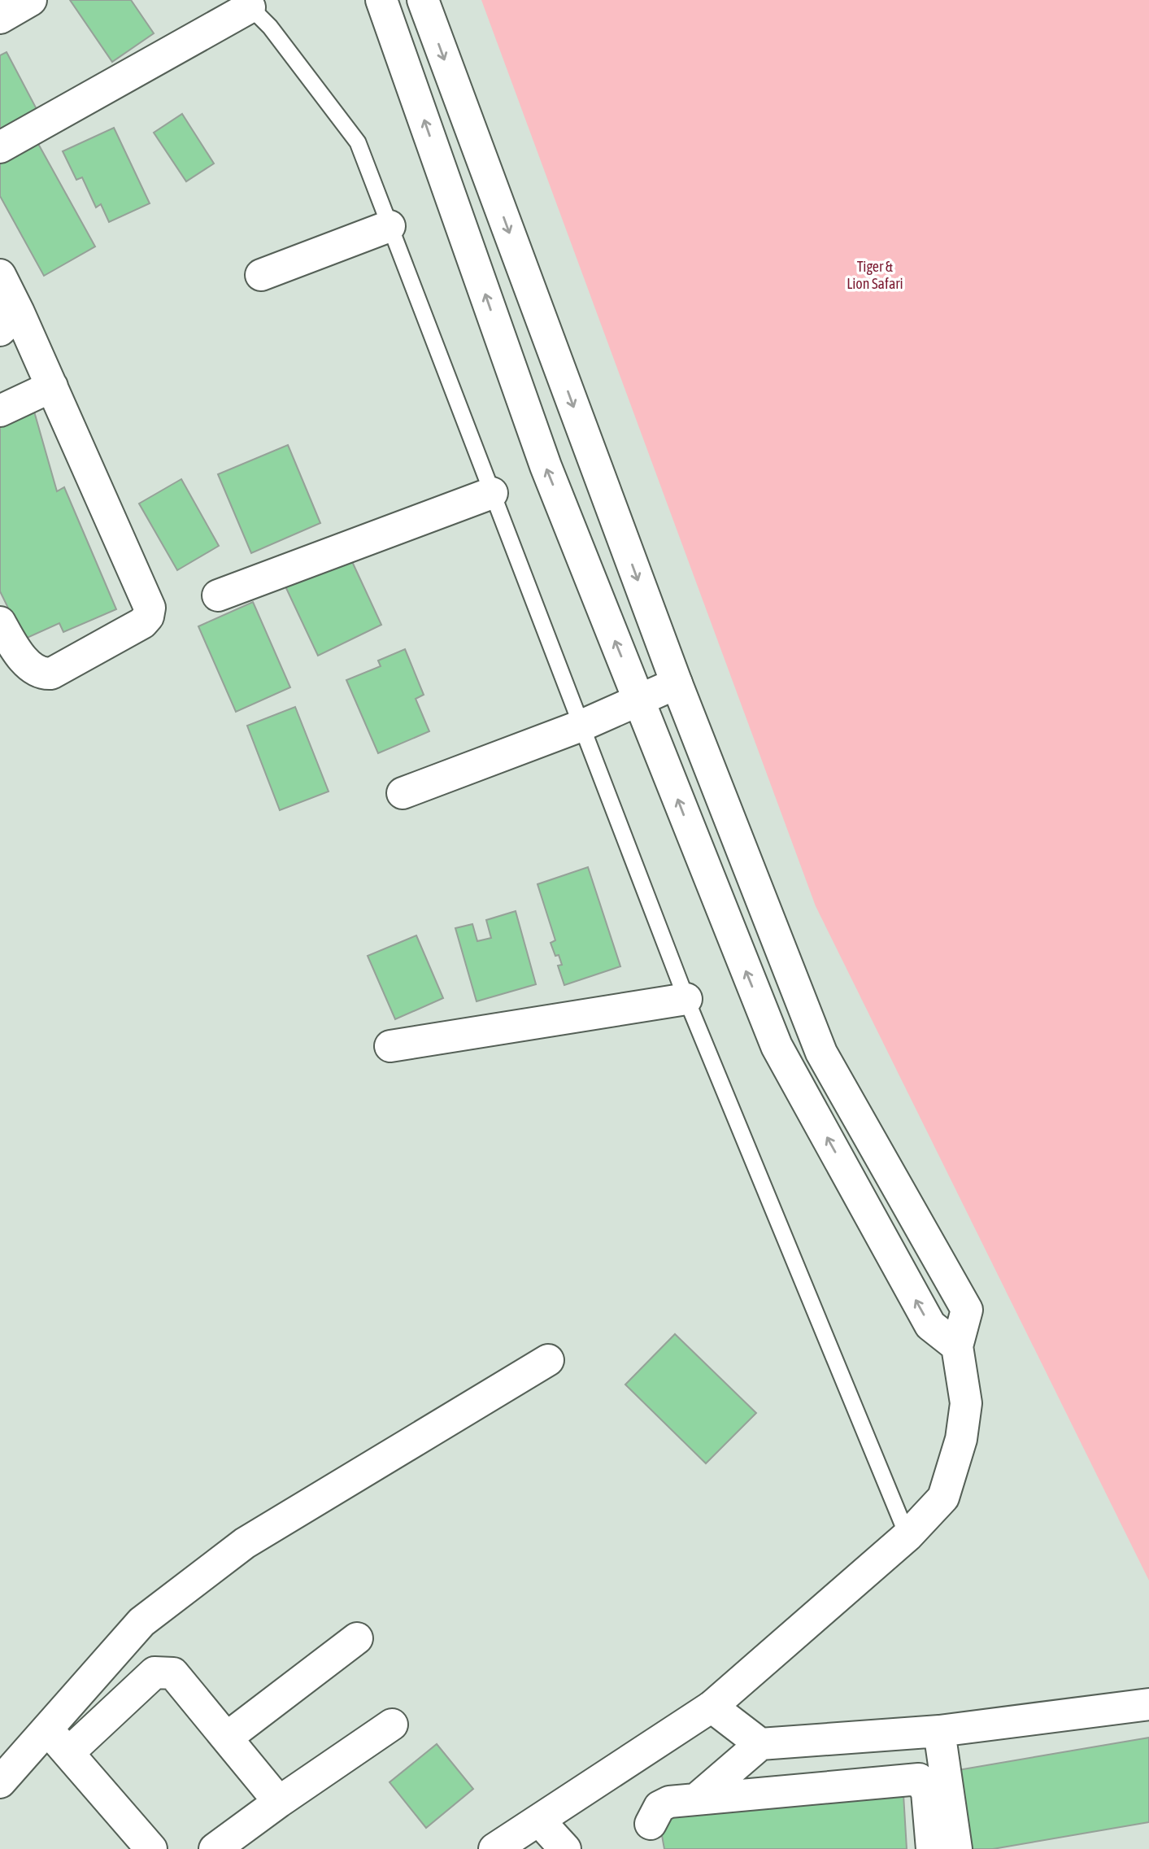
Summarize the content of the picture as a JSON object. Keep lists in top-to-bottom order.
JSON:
{
  "parks": ["Tiger & Lion Safari"]
}
